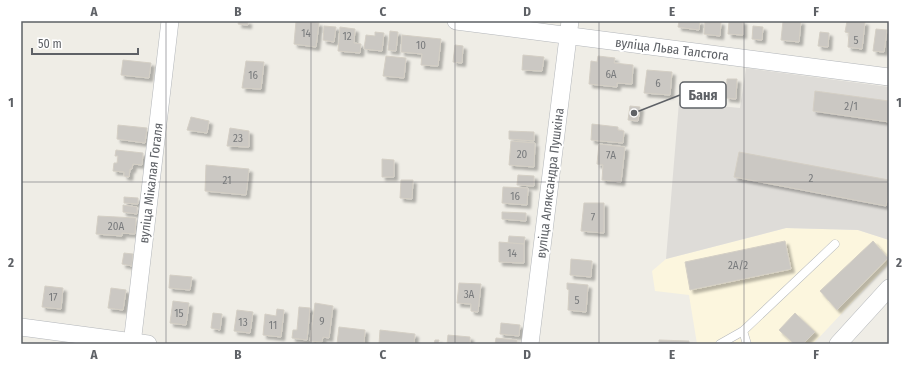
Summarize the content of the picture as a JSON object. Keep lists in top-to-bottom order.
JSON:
{
  "streets": {
    "street": ["вуліца Льва Талстога", "вуліца Мікалая Гогаля", "вуліца Аляксандра Пушкіна"]
  },
  "crossings": [
    ["вуліца Льва Талстога", "вуліца Аляксандра Пушкіна"]
  ],
  "places": ["Баня"],
  "house_numbers": [
    "14",
    "12",
    "5",
    "10",
    "6А",
    "16",
    "6",
    "2/1",
    "23",
    "20",
    "7А",
    "2",
    "21",
    "16",
    "7",
    "20А",
    "14",
    "2А/2",
    "3А",
    "17",
    "5",
    "15",
    "9",
    "13",
    "11"
  ],
  "scale_bar": "50 m",
  "grid": {
    "columns": [
      "A",
      "B",
      "C",
      "D",
      "E",
      "F"
    ],
    "rows": ["1", "2"]
  }
}
